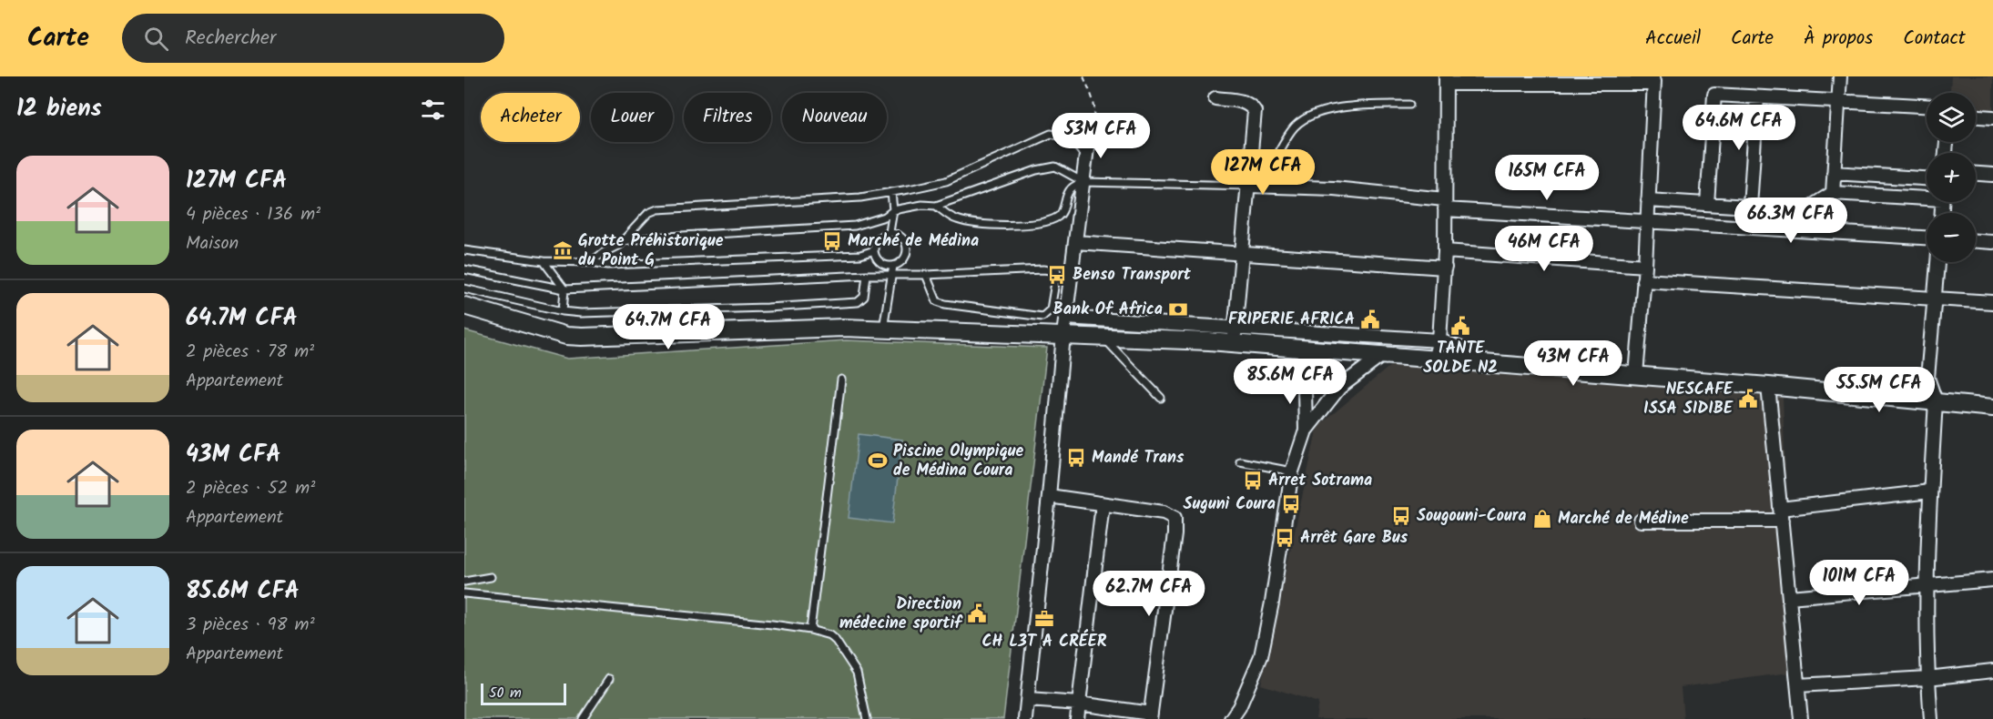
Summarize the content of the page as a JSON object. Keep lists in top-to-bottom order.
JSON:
{
  "places": {
    "bus stop": [
      "Marché de Médina",
      "Benso Transport",
      "Mandé Trans",
      "Arret Sotrama",
      "Suguni Coura",
      "Sougouni-Coura",
      "Arrêt Gare Bus"
    ],
    "museum": ["Grotte Préhistorique du Point G"],
    "bank": ["Bank Of Africa"],
    "public building": [
      "FRIPERIE AFRICA",
      "TANTE SOLDE N2",
      "NESCAFE ISSA SIDIBE",
      "Direction médecine sportif"
    ],
    "sports": ["Piscine Olympique de Médina Coura"],
    "shop": ["Marché de Médine"],
    "office": ["CH L3T A CRÉER"]
  },
  "scale_bar": "50 m",
  "page": {
    "header": "Carte",
    "search": "Rechercher",
    "nav": [
      "Accueil",
      "Carte",
      "À propos",
      "Contact"
    ],
    "heading": "12 biens",
    "map_buttons": ["+", "−"],
    "chip": [
      "Acheter",
      "Louer",
      "Filtres",
      "Nouveau"
    ],
    "price": [
      "64.6M CFA",
      "53M CFA",
      "127M CFA",
      "165M CFA",
      "66.3M CFA",
      "46M CFA",
      "64.7M CFA",
      "43M CFA",
      "85.6M CFA",
      "55.5M CFA",
      "101M CFA",
      "62.7M CFA"
    ],
    "list": [
      {
        "name": "127M CFA",
        "note": "4 pièces · 136 m² · Maison"
      },
      {
        "name": "64.7M CFA",
        "note": "2 pièces · 78 m² · Appartement"
      },
      {
        "name": "43M CFA",
        "note": "2 pièces · 52 m² · Appartement"
      },
      {
        "name": "85.6M CFA",
        "note": "3 pièces · 98 m² · Appartement"
      }
    ],
    "scale": "50 m"
  }
}
